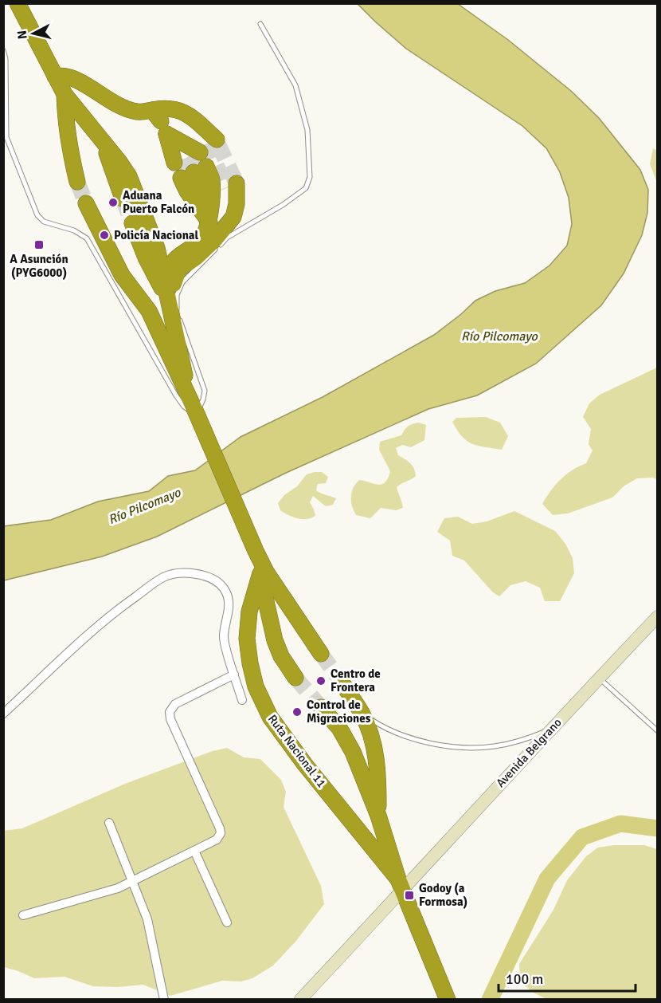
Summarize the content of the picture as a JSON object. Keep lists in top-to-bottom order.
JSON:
{
  "streets": {
    "highway": ["Ruta Nacional 11"],
    "street": ["Avenida Belgrano"]
  },
  "crossings": [
    ["Ruta Nacional 11", "Avenida Belgrano"]
  ],
  "water": ["Río Pilcomayo"],
  "places": {
    "other": [
      "Aduana Puerto Falcón",
      "Policía Nacional",
      "Centro de Frontera",
      "Control de Migraciones"
    ],
    "transit": ["A Asunción (PYG6000)", "Godoy (a Formosa)"]
  },
  "scale_bar": "100 m",
  "north": "left"
}
